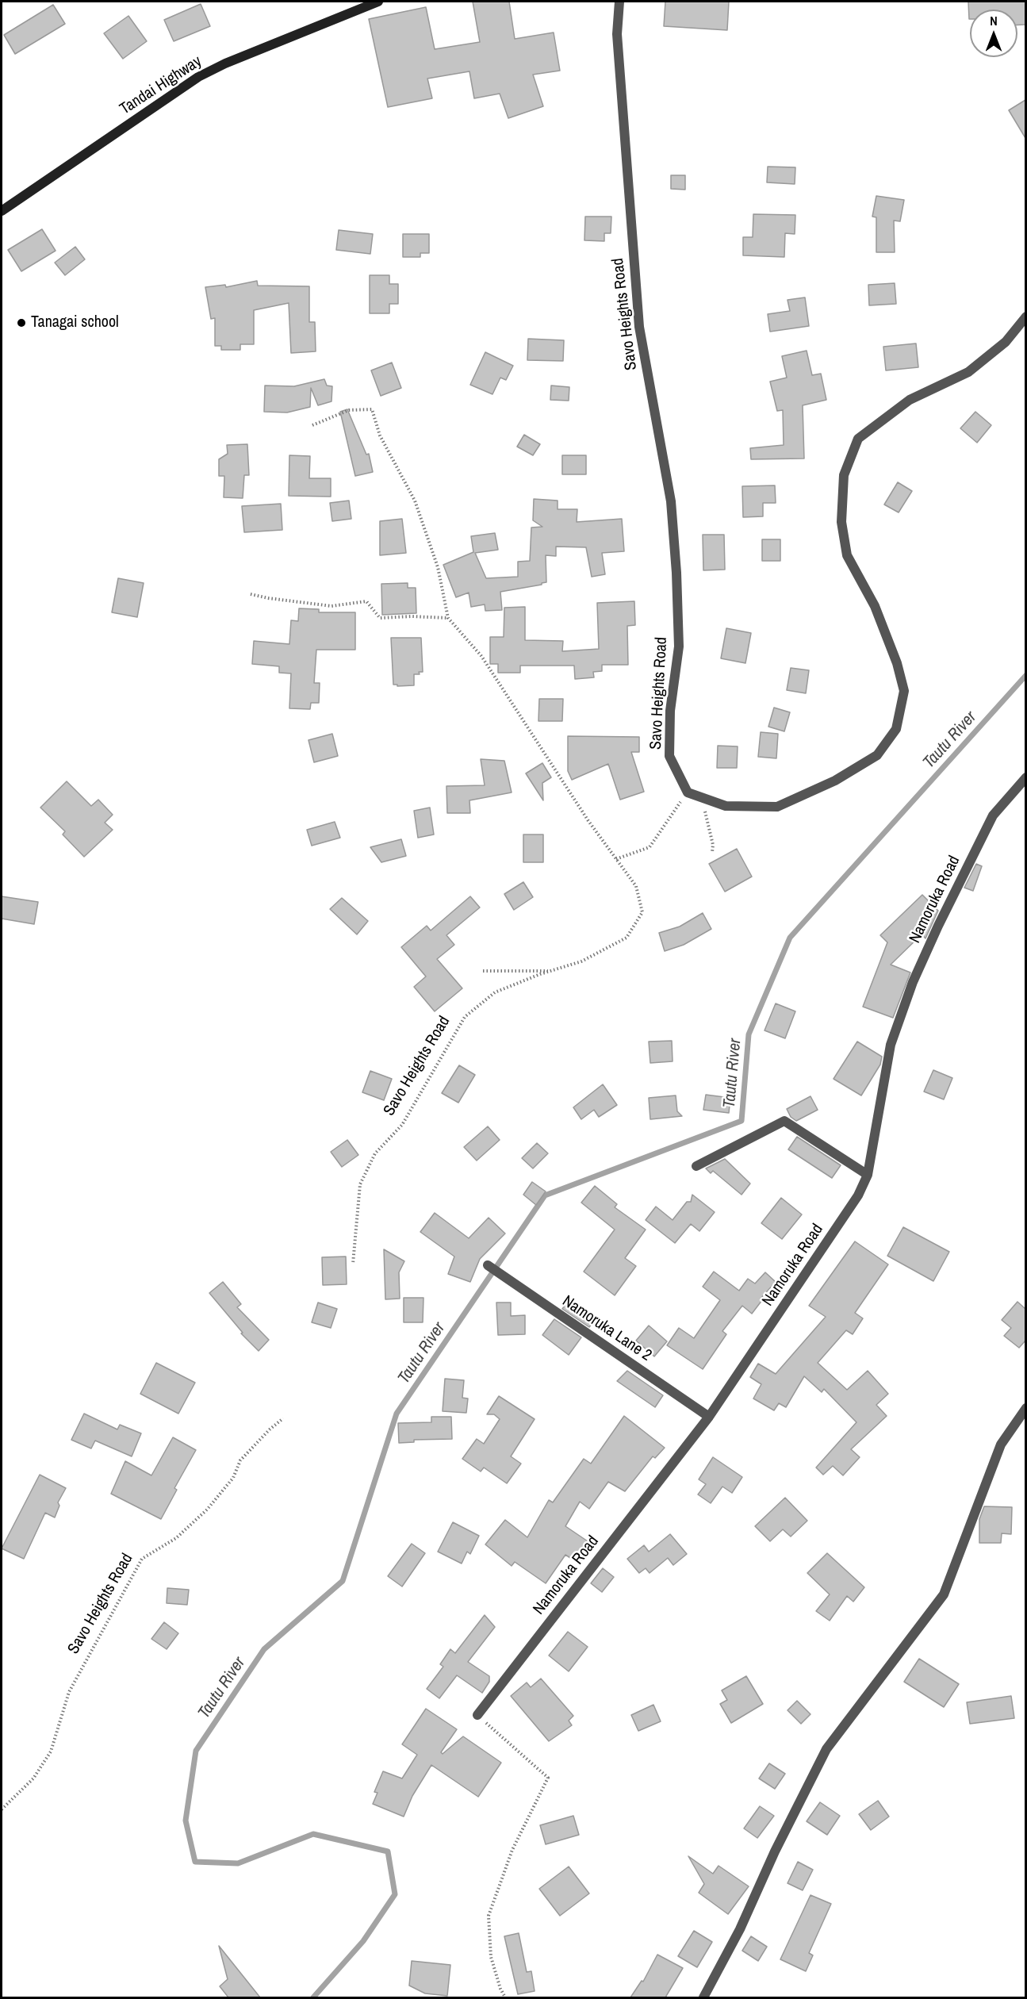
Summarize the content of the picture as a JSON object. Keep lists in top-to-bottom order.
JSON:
{
  "streets": {
    "main road": ["Tandai Highway"],
    "street": ["Savo Heights Road", "Namoruka Road", "Namoruka Lane 2"]
  },
  "crossings": [
    ["Namoruka Road", "Namoruka Lane 2"]
  ],
  "water": ["Tautu River"],
  "places": ["Tanagai school"],
  "north": "top"
}
